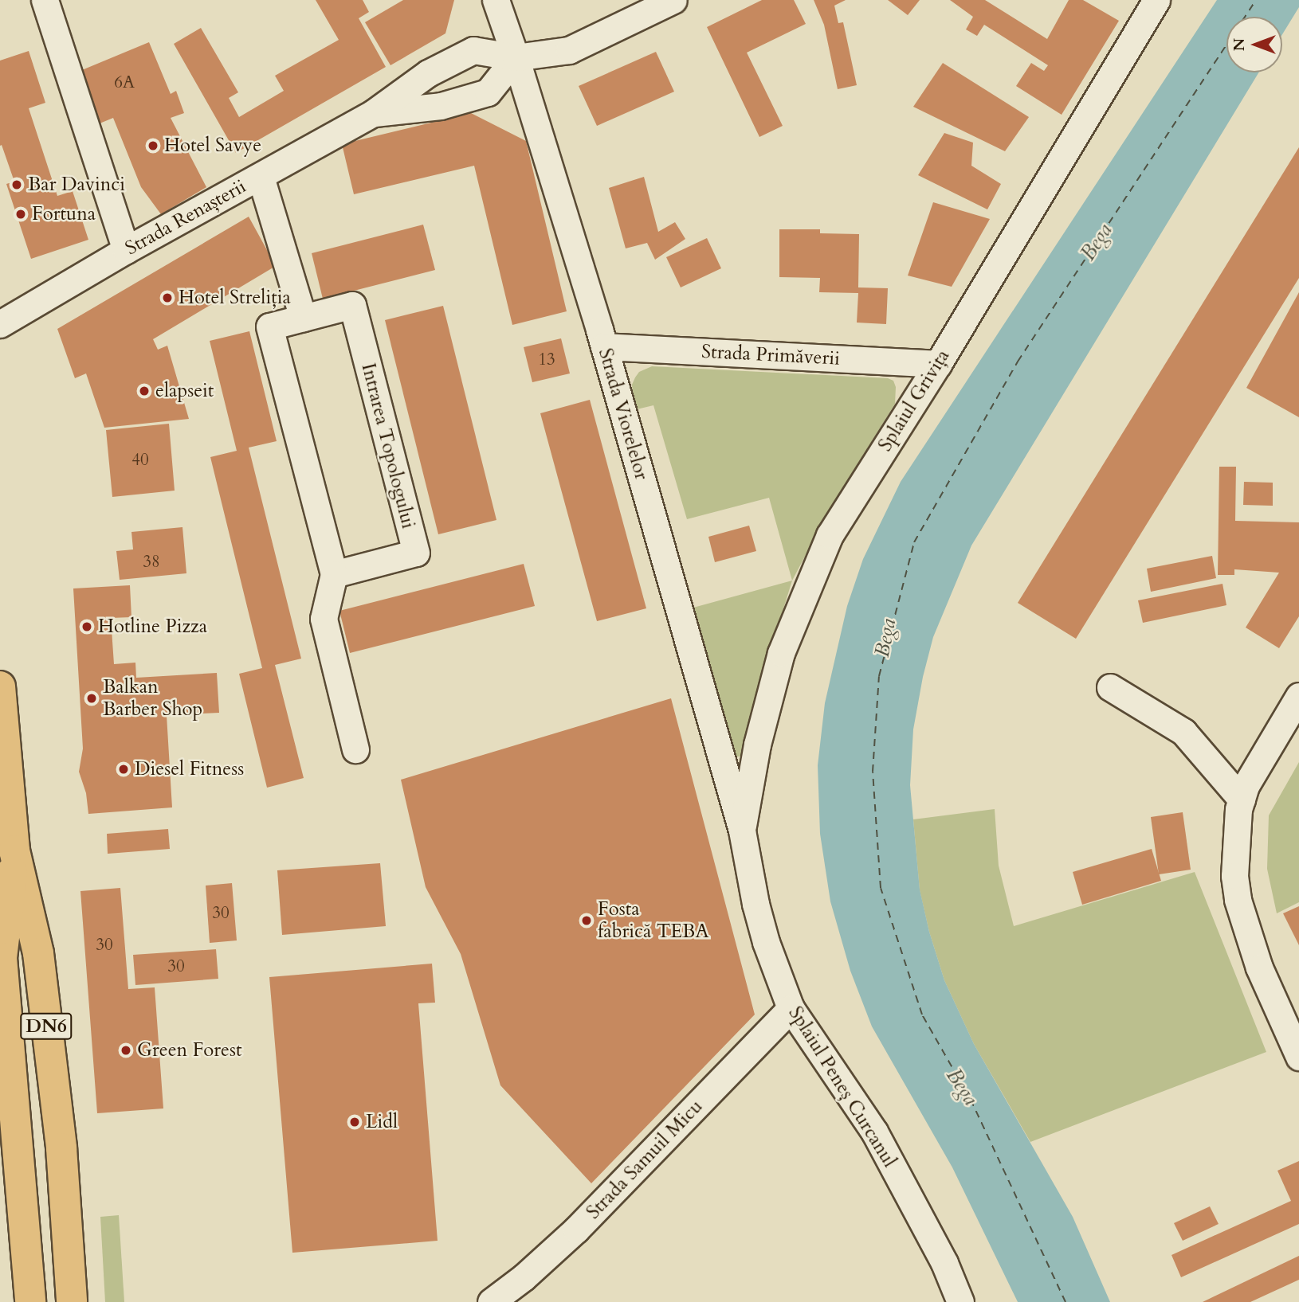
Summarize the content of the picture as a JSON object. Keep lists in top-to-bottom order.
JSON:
{
  "streets": {
    "main road": ["DN6"],
    "street": [
      "Strada Renașterii",
      "Strada Primăverii",
      "Splaiul Grivița",
      "Strada Viorelelor",
      "Intrarea Topologului",
      "Splaiul Peneș Curcanul",
      "Strada Samuil Micu"
    ]
  },
  "crossings": [
    ["Strada Renașterii", "Strada Viorelelor"],
    ["Strada Primăverii", "Splaiul Grivița"],
    ["Strada Primăverii", "Strada Viorelelor"],
    ["Splaiul Grivița", "Strada Viorelelor"],
    ["Splaiul Grivița", "Splaiul Peneș Curcanul"],
    ["Strada Viorelelor", "Splaiul Peneș Curcanul"],
    ["Splaiul Peneș Curcanul", "Strada Samuil Micu"]
  ],
  "water": ["Bega"],
  "places": [
    "Hotel Savye",
    "Bar Davinci",
    "Fortuna",
    "Hotel Streliția",
    "elapseit",
    "Hotline Pizza",
    "Balkan Barber Shop",
    "Diesel Fitness",
    "Fosta fabrică TEBA",
    "Green Forest",
    "Lidl"
  ],
  "house_numbers": [
    "6A",
    "13",
    "40",
    "38",
    "30",
    "30",
    "30"
  ],
  "north": "left"
}
